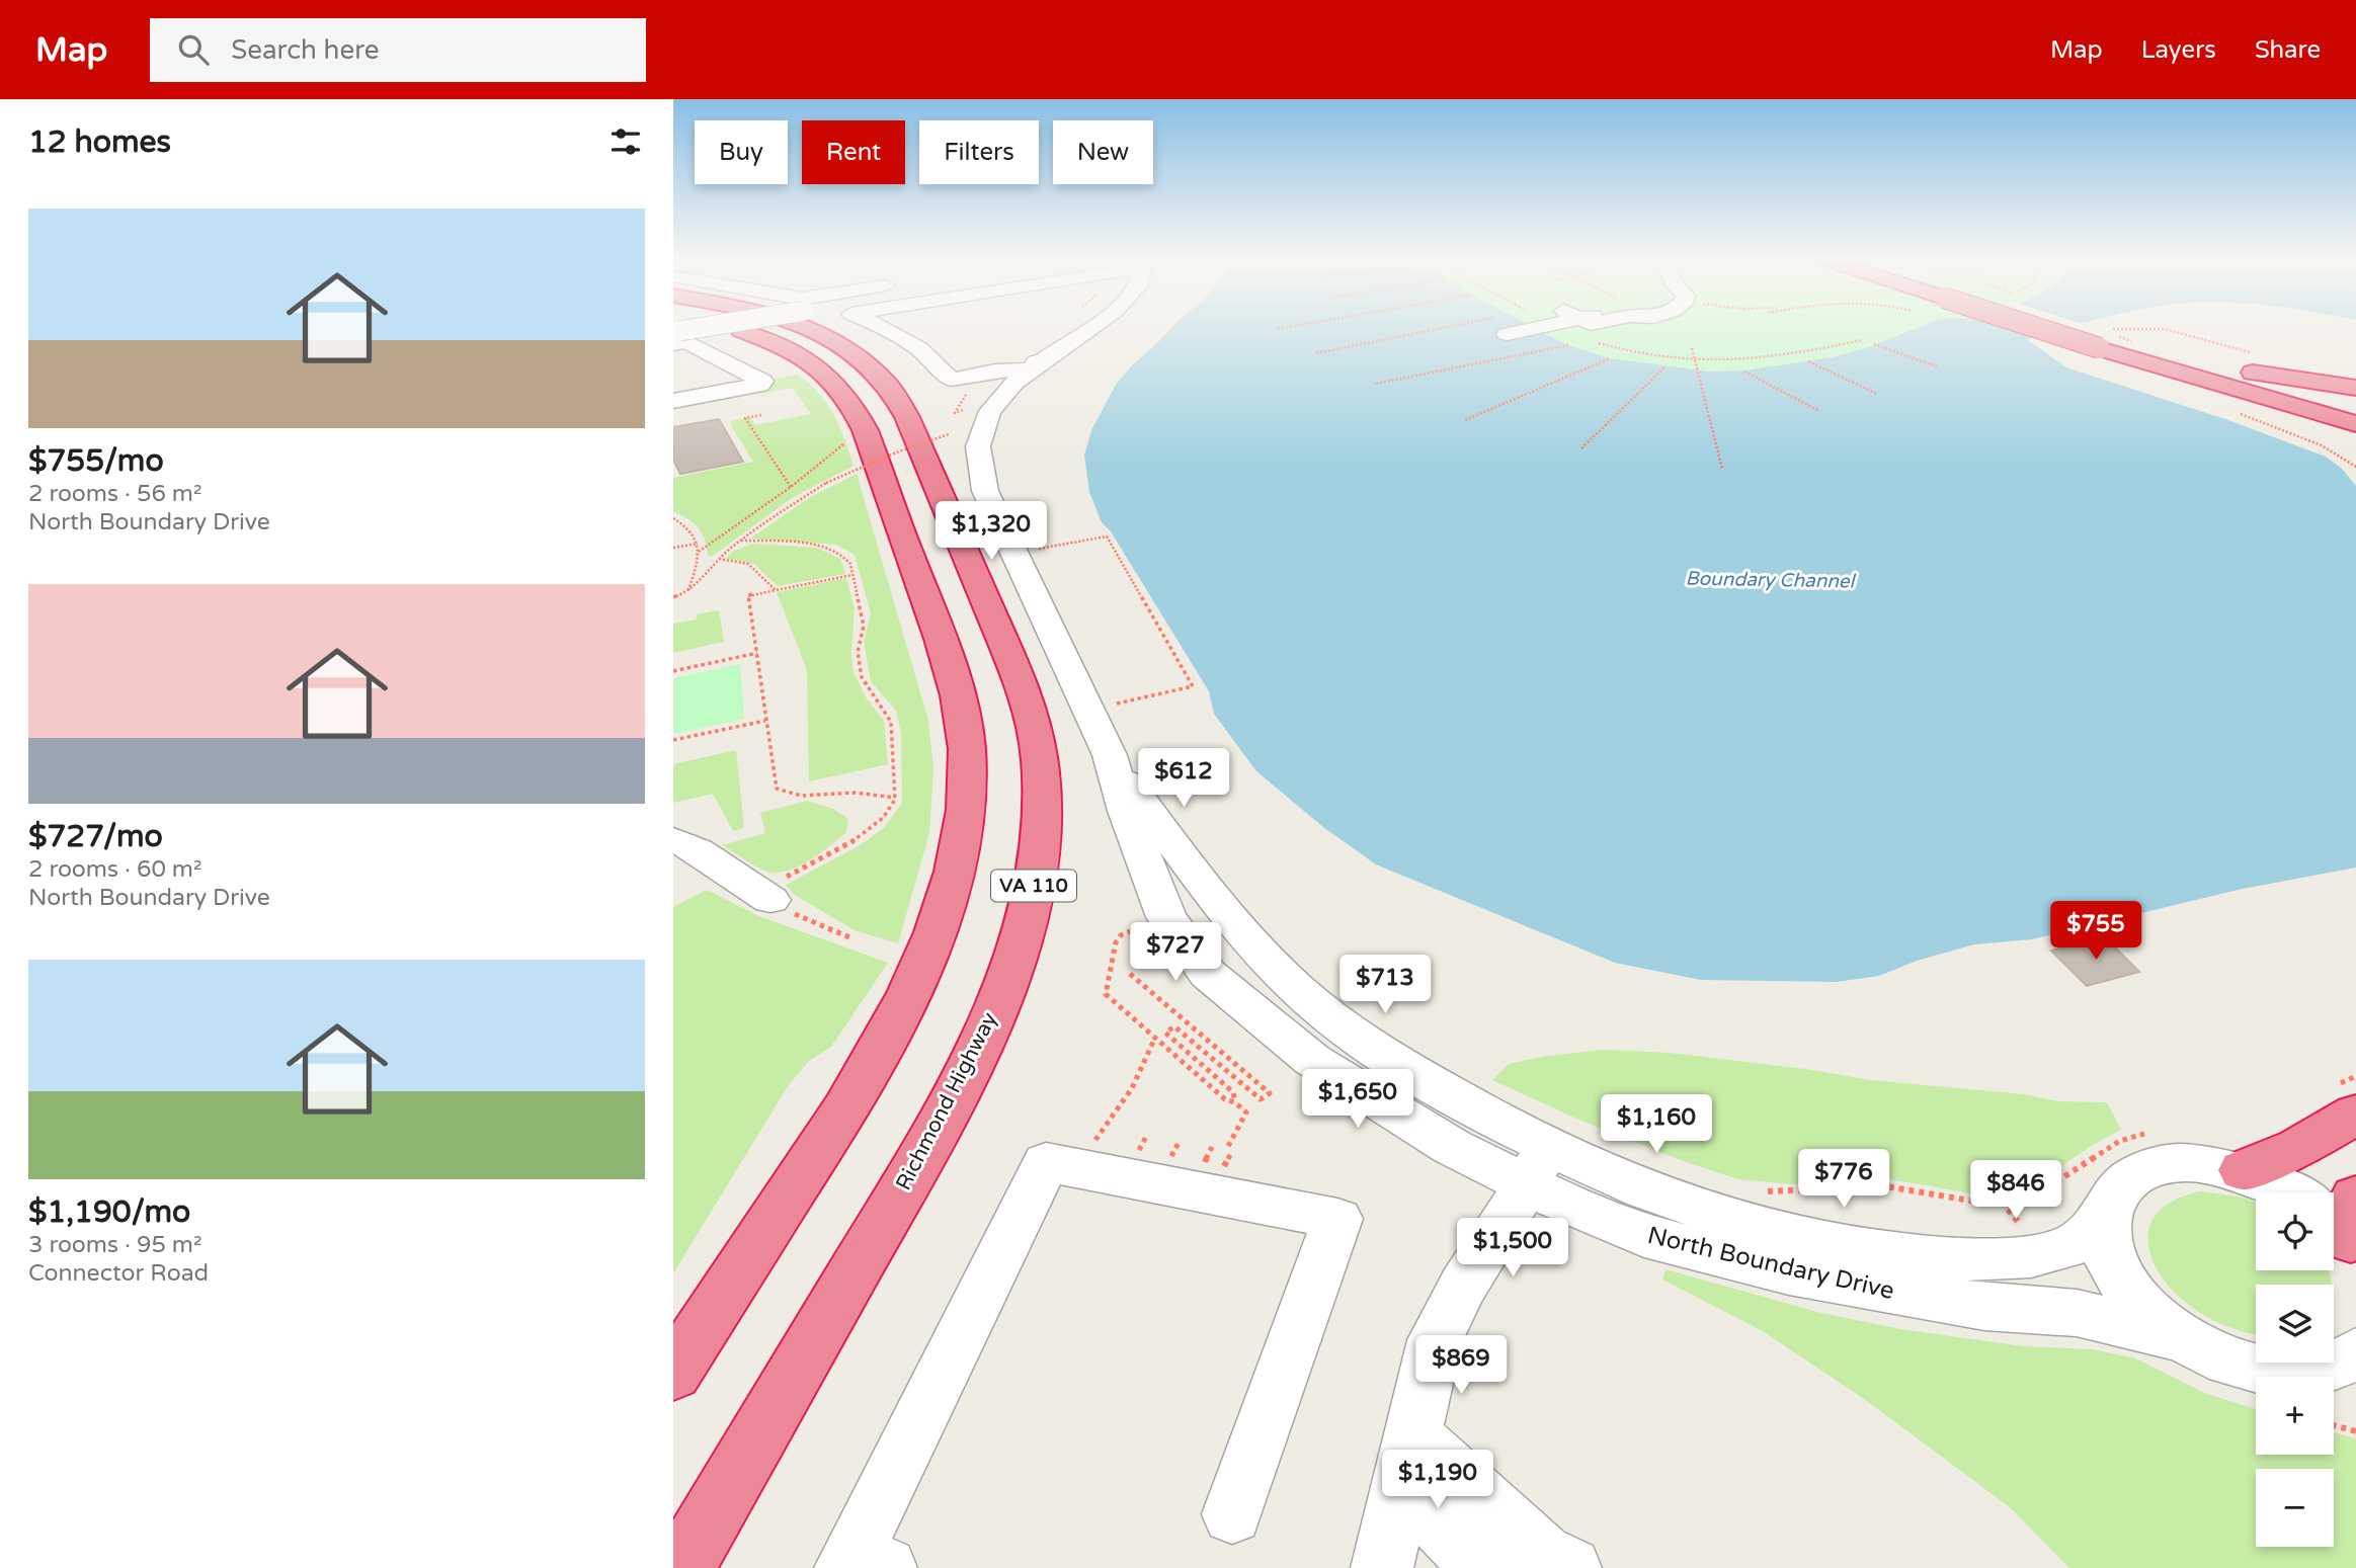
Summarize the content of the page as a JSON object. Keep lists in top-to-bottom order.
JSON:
{
  "streets": {
    "highway": ["VA 110", "Richmond Highway"],
    "street": ["North Boundary Drive"]
  },
  "water": ["Boundary Channel"],
  "page": {
    "header": "Map",
    "search": "Search here",
    "nav": ["Map", "Layers", "Share"],
    "heading": "12 homes",
    "chip": [
      "Buy",
      "Rent",
      "Filters",
      "New"
    ],
    "list": [
      {
        "name": "$755/mo",
        "note": "2 rooms · 56 m² · North Boundary Drive"
      },
      {
        "name": "$727/mo",
        "note": "2 rooms · 60 m² · North Boundary Drive"
      },
      {
        "name": "$1,190/mo",
        "note": "3 rooms · 95 m² · Connector Road"
      }
    ],
    "price": [
      "$1,320",
      "$612",
      "$755",
      "$727",
      "$713",
      "$1,650",
      "$1,160",
      "$776",
      "$846",
      "$1,500",
      "$869",
      "$1,190"
    ],
    "map_buttons": ["+", "−"]
  }
}
